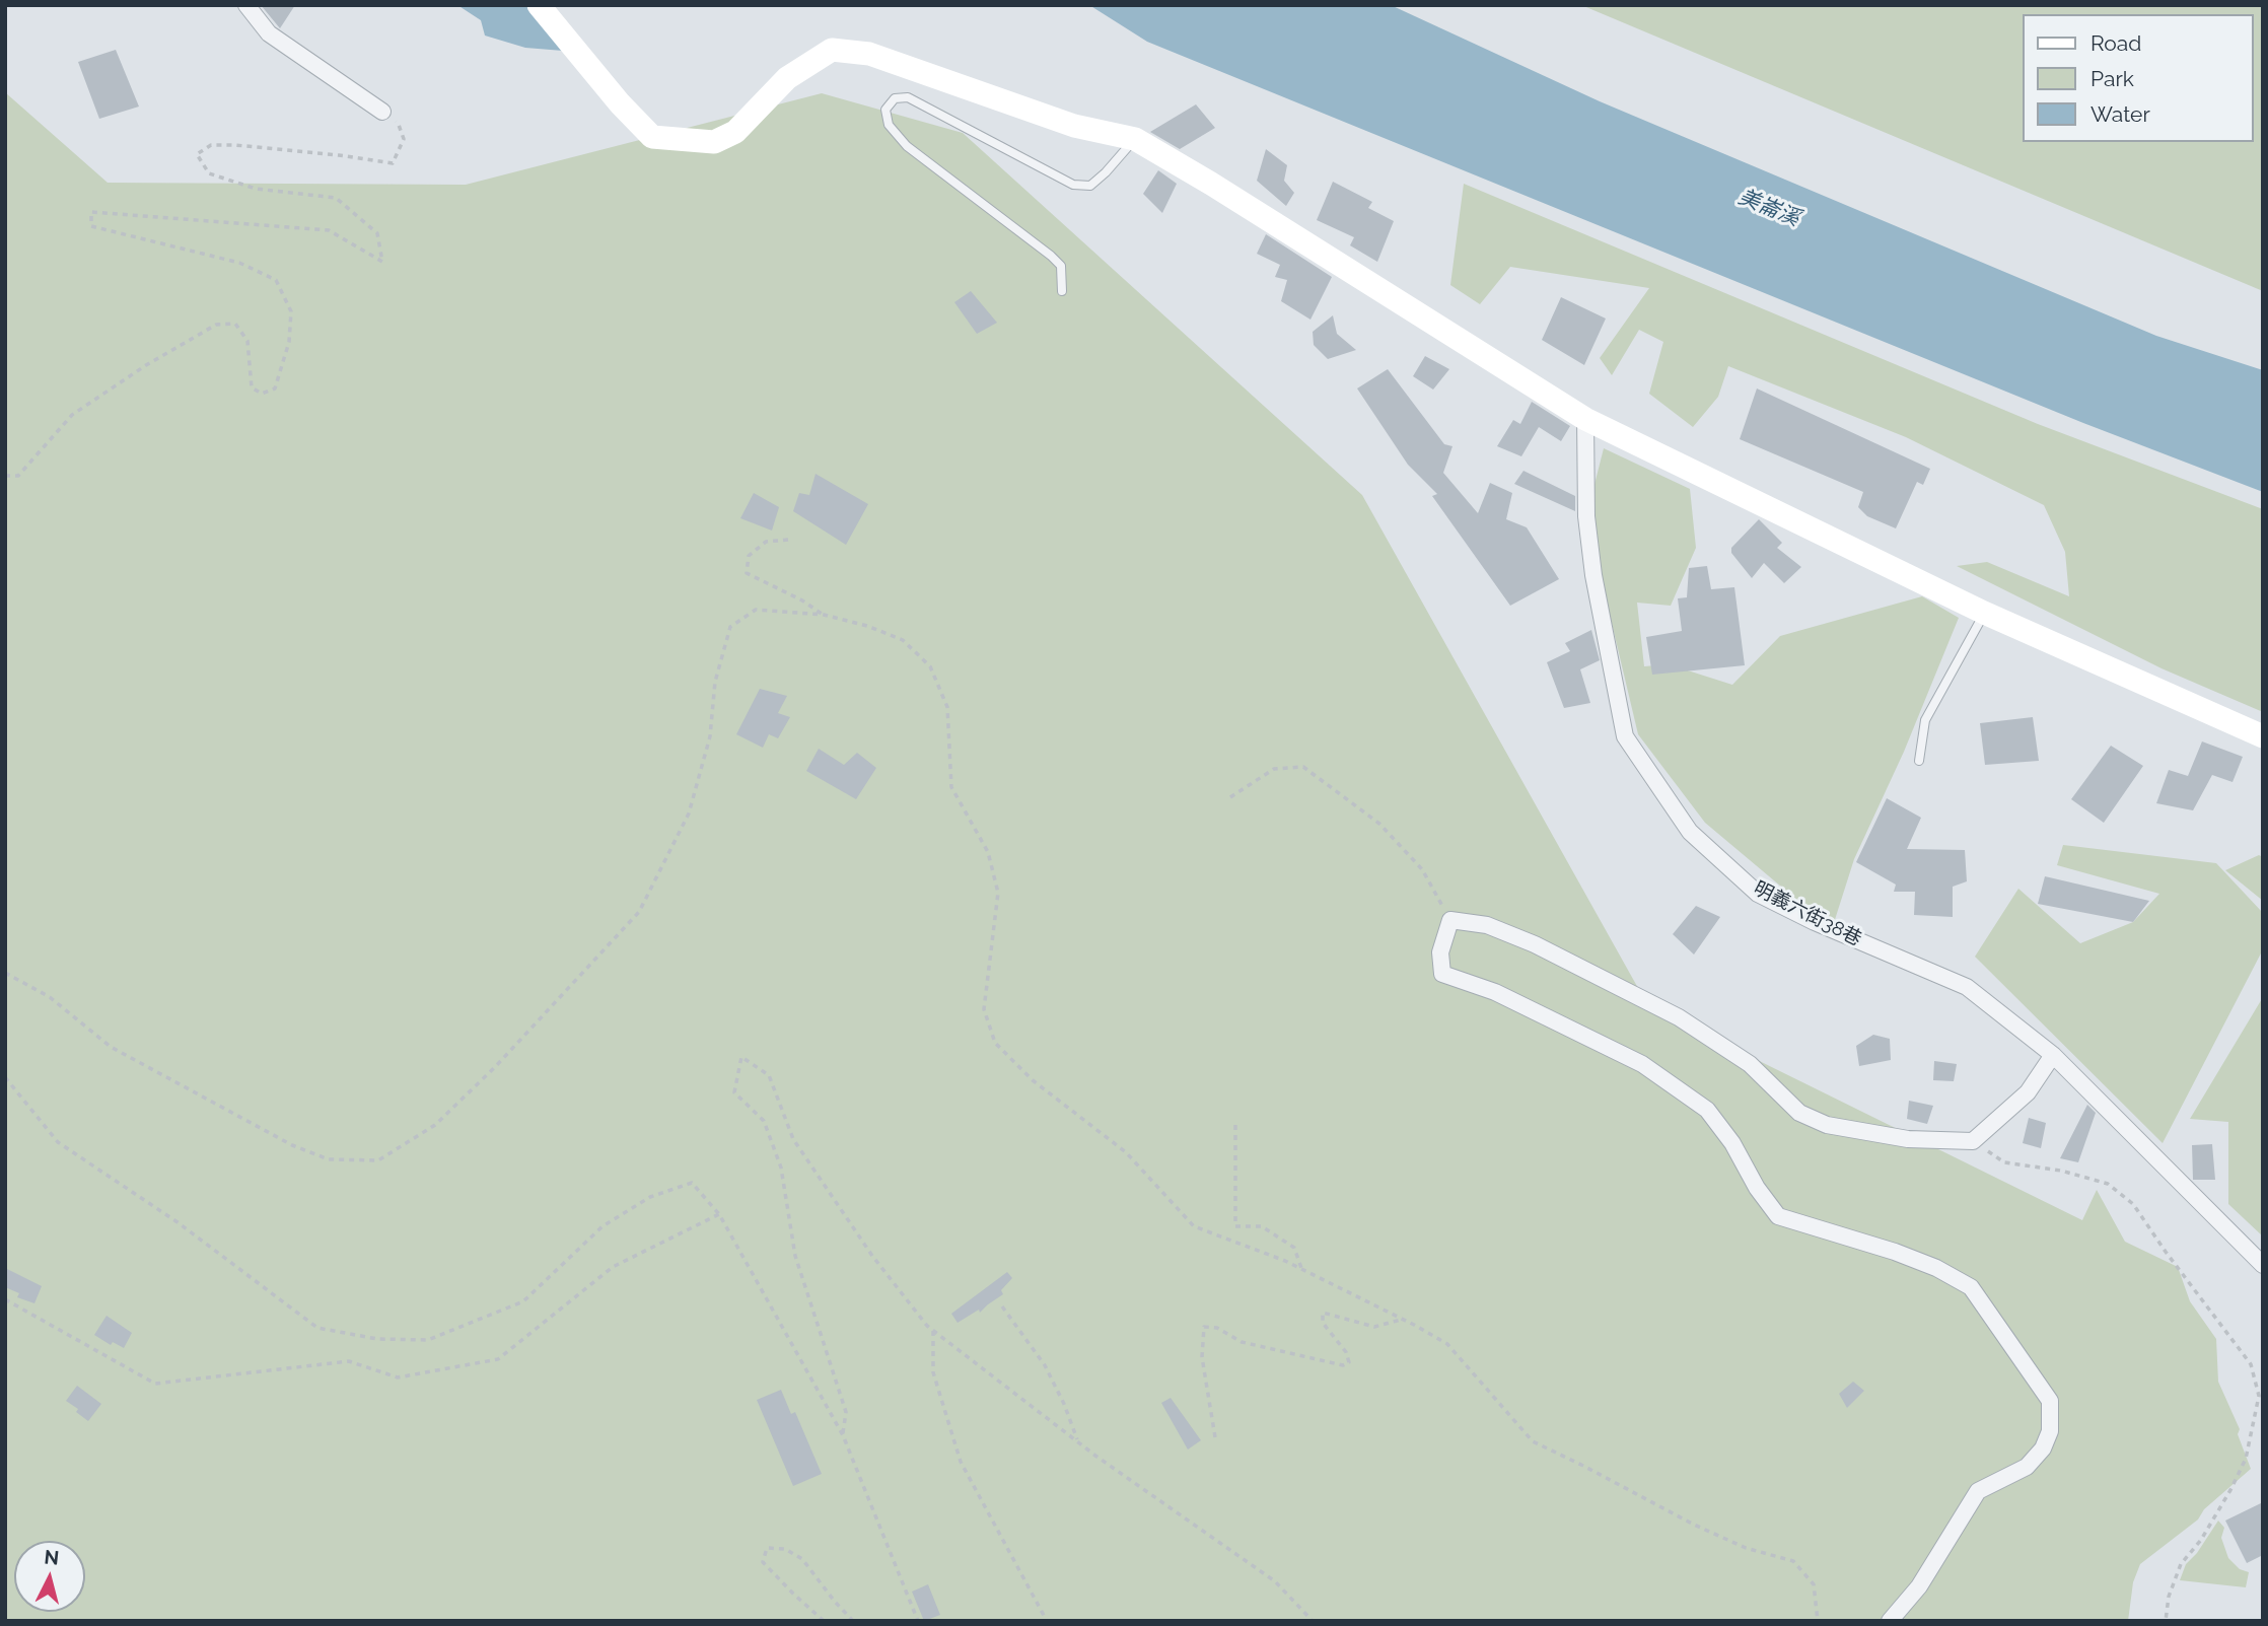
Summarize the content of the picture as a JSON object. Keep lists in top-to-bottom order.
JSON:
{
  "streets": {
    "street": ["明義六街38巷"]
  },
  "water": ["美崙溪"],
  "legend": ["Road", "Park", "Water"],
  "north": "top"
}
